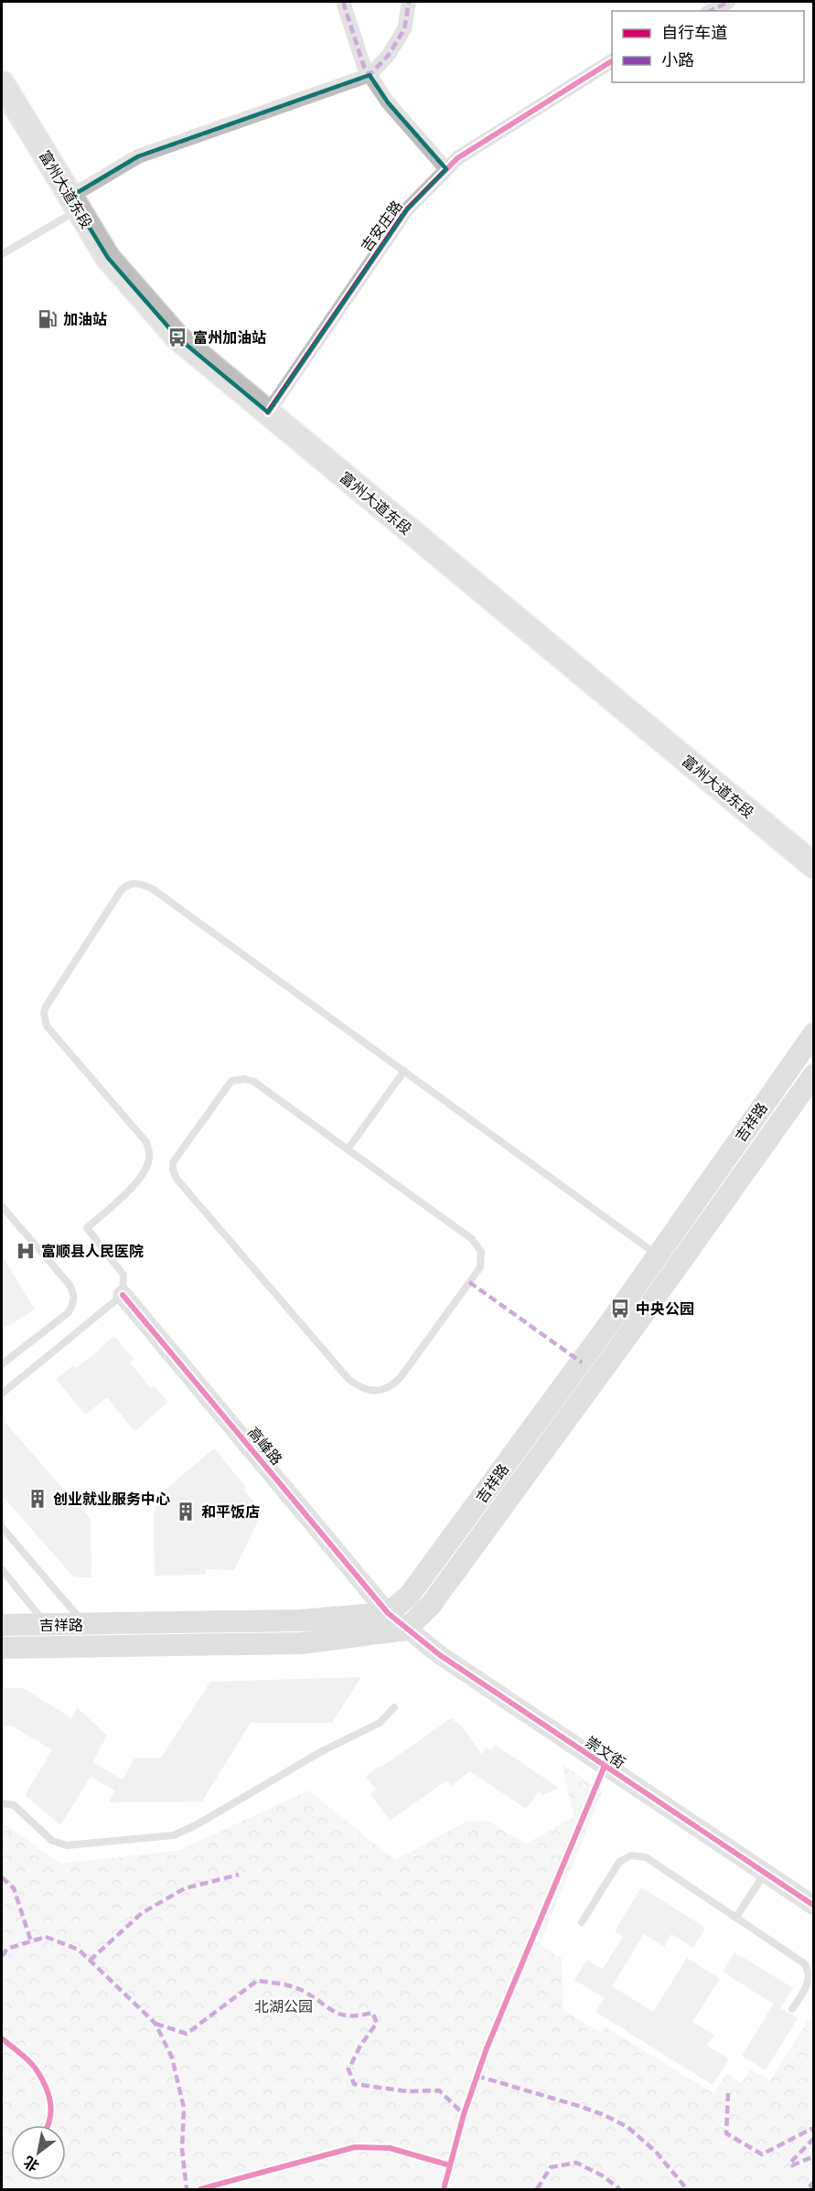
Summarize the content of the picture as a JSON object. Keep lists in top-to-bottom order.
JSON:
{
  "streets": {
    "main road": ["富州大道东段", "吉祥路"],
    "street": ["吉安庄路", "高峰路", "崇文街"]
  },
  "crossings": [
    ["富州大道东段", "吉安庄路"],
    ["吉祥路", "高峰路"],
    ["吉祥路", "崇文街"],
    ["高峰路", "崇文街"]
  ],
  "parks": ["北湖公园"],
  "places": {
    "fuel station": ["加油站"],
    "bus stop": ["富州加油站", "中央公园"],
    "hospital": ["富顺县人民医院"],
    "building": ["创业就业服务中心", "和平饭店"]
  },
  "legend": ["自行车道", "小路"],
  "north": "bottom left"
}
